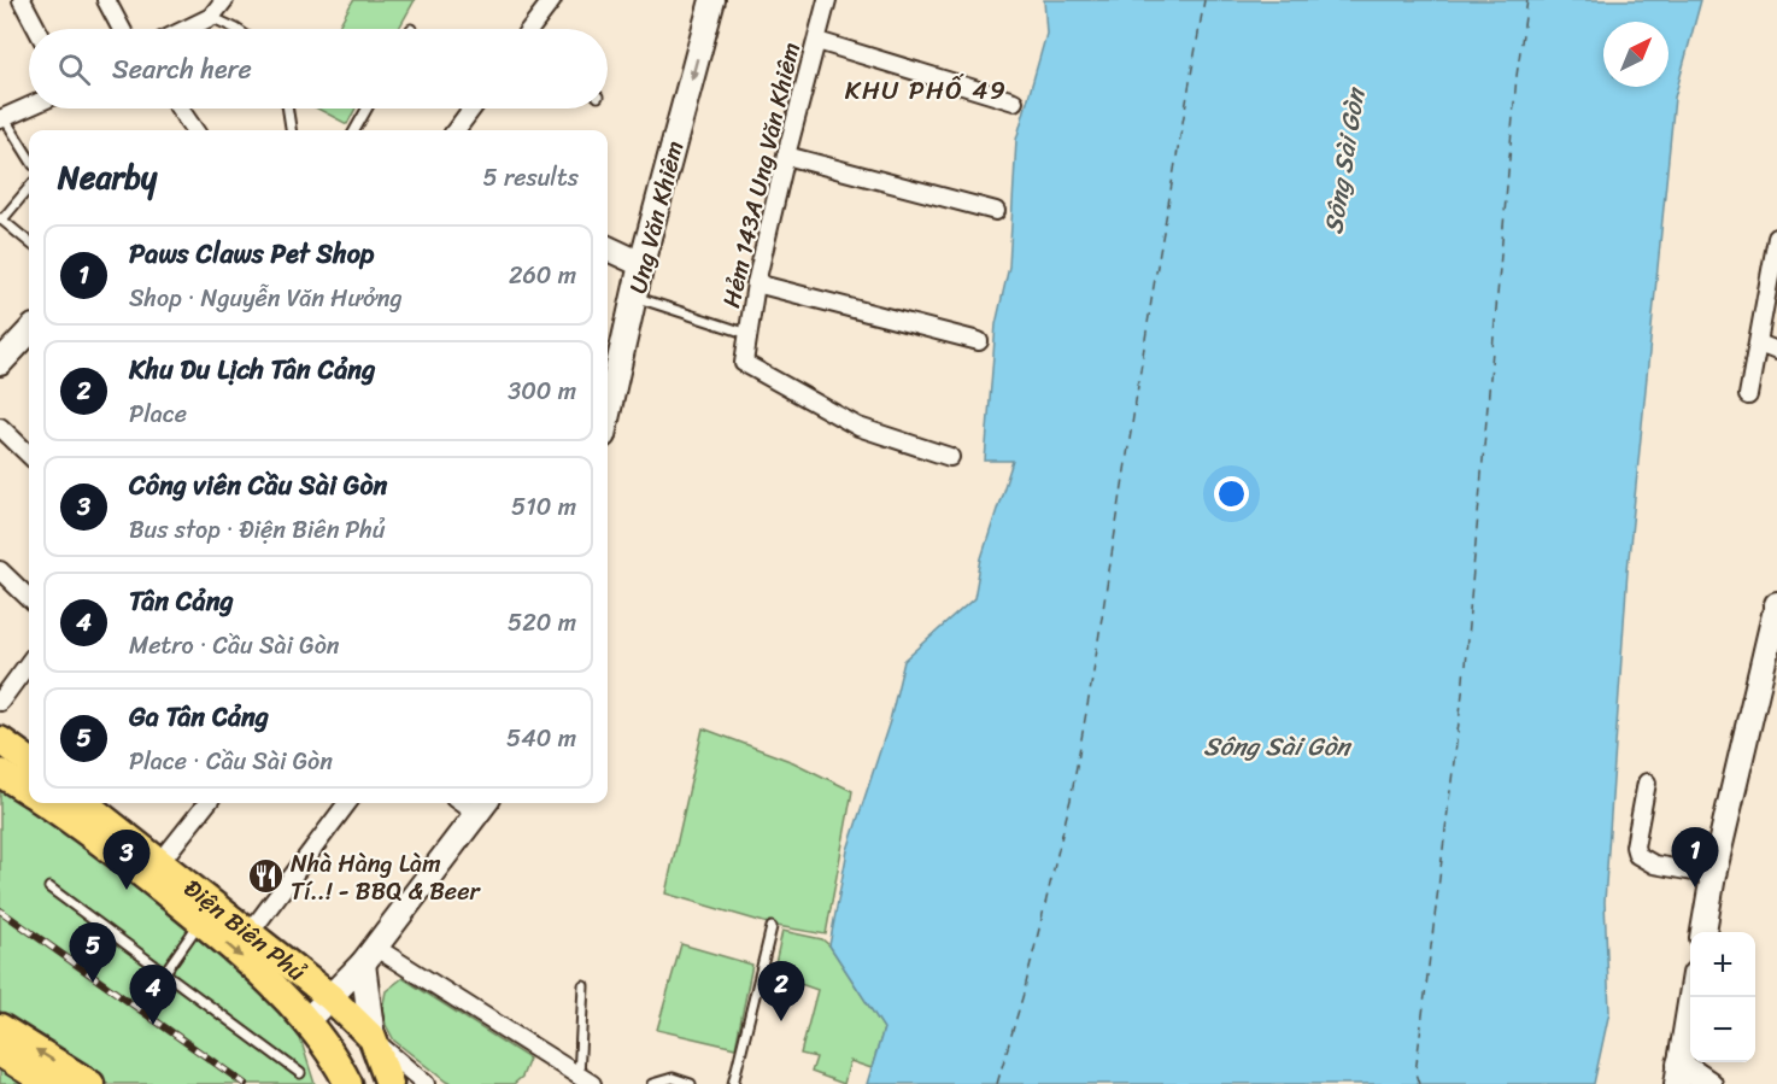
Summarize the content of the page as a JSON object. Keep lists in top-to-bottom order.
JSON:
{
  "streets": {
    "main road": ["Ung Văn Khiêm", "Điện Biên Phủ"],
    "street": ["Hẻm 143A Ung Văn Khiêm"]
  },
  "one_way": ["Ung Văn Khiêm"],
  "districts": ["KHU PHỐ 49"],
  "water": ["Sông Sài Gòn"],
  "places": {
    "restaurant": ["Nhà Hàng Làm Tí..! - BBQ & Beer"]
  },
  "north": "top right",
  "page": {
    "search": "Search here",
    "heading": ["Nearby", "5 results"],
    "list": [
      {
        "mark": "1",
        "name": "Paws Claws Pet Shop",
        "note": "Shop · Nguyễn Văn Hưởng",
        "value": "260 m"
      },
      {
        "mark": "2",
        "name": "Khu Du Lịch Tân Cảng",
        "note": "Place",
        "value": "300 m"
      },
      {
        "mark": "3",
        "name": "Công viên Cầu Sài Gòn",
        "note": "Bus stop · Điện Biên Phủ",
        "value": "510 m"
      },
      {
        "mark": "4",
        "name": "Tân Cảng",
        "note": "Metro · Cầu Sài Gòn",
        "value": "520 m"
      },
      {
        "mark": "5",
        "name": "Ga Tân Cảng",
        "note": "Place · Cầu Sài Gòn",
        "value": "540 m"
      }
    ],
    "pins": [
      "1",
      "3",
      "5",
      "2",
      "4"
    ],
    "map_buttons": ["+", "−"]
  }
}
